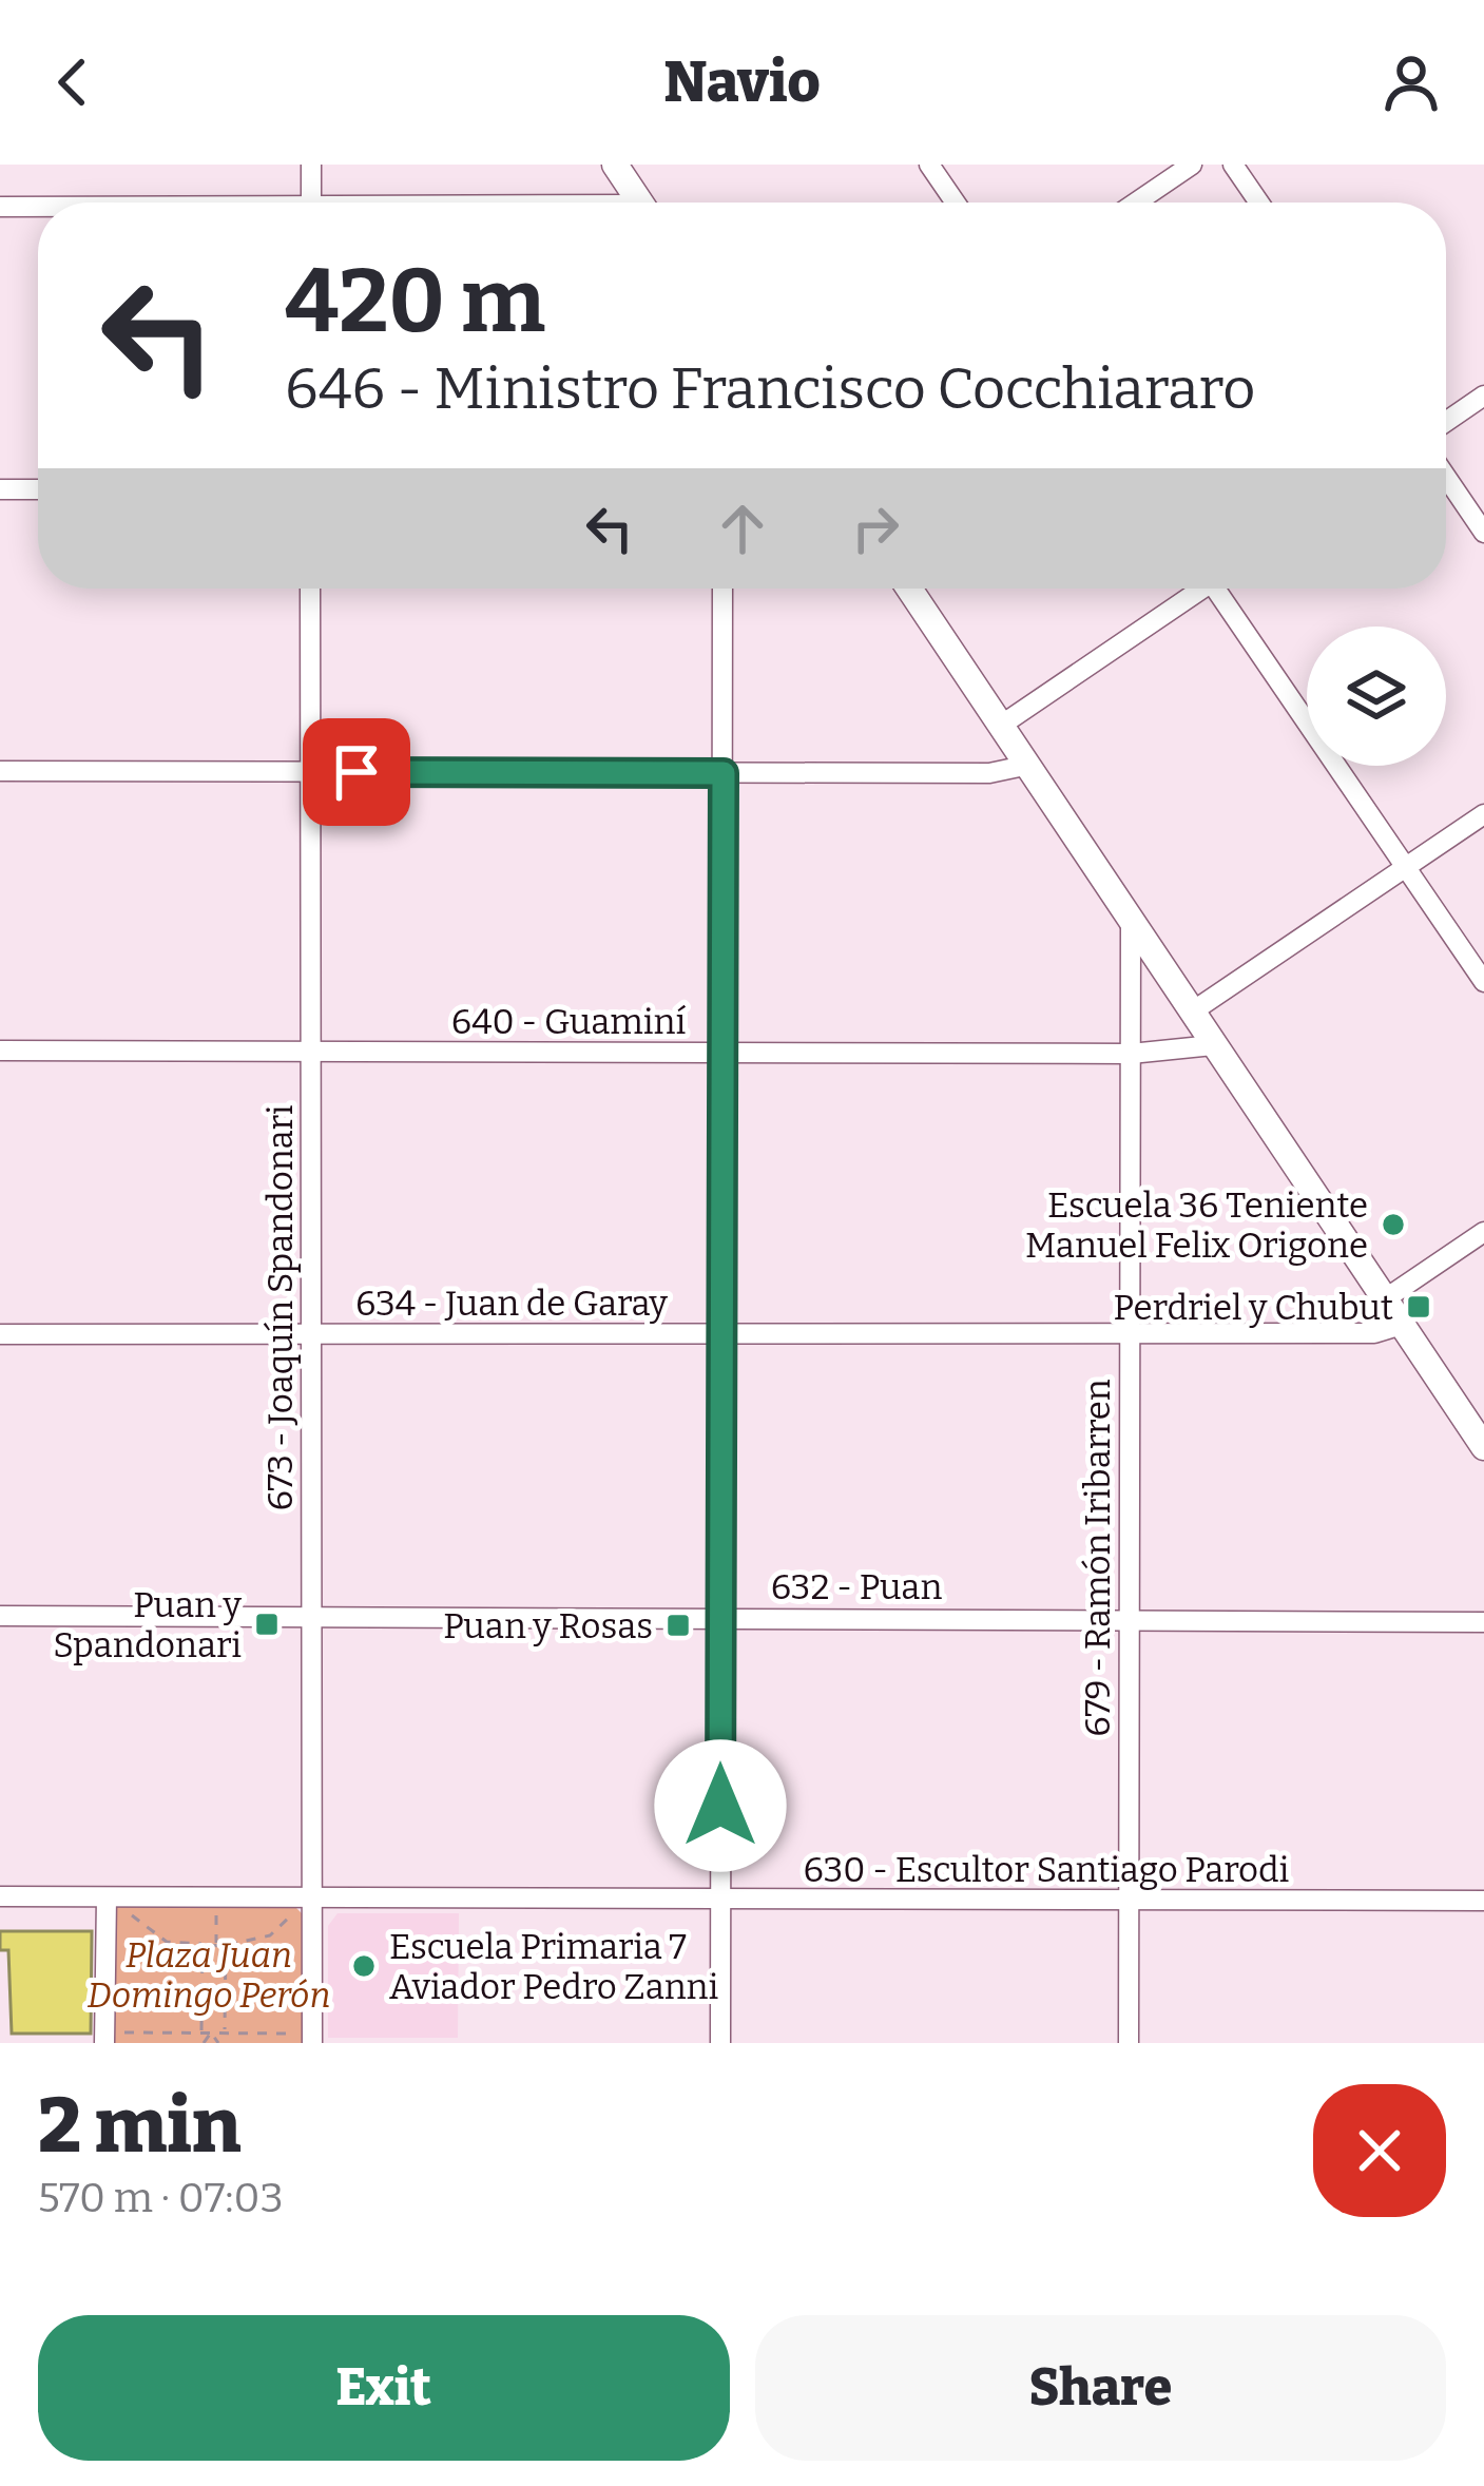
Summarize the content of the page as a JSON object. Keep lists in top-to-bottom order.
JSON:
{
  "streets": {
    "street": [
      "640 - Guaminí",
      "634 - Juan de Garay",
      "673 - Joaquín Spandonari",
      "679 - Ramón Iribarren",
      "632 - Puan",
      "630 - Escultor Santiago Parodi"
    ]
  },
  "crossings": [
    ["640 - Guaminí", "673 - Joaquín Spandonari"],
    ["640 - Guaminí", "679 - Ramón Iribarren"],
    ["634 - Juan de Garay", "673 - Joaquín Spandonari"],
    ["634 - Juan de Garay", "679 - Ramón Iribarren"],
    ["673 - Joaquín Spandonari", "632 - Puan"],
    ["673 - Joaquín Spandonari", "630 - Escultor Santiago Parodi"],
    ["679 - Ramón Iribarren", "632 - Puan"],
    ["679 - Ramón Iribarren", "630 - Escultor Santiago Parodi"]
  ],
  "parks": ["Plaza Juan Domingo Perón"],
  "places": {
    "other": ["Escuela 36 Teniente Manuel Felix Origone", "Escuela Primaria 7 Aviador Pedro Zanni"],
    "transit": ["Perdriel y Chubut", "Puan y Spandonari", "Puan y Rosas"]
  },
  "page": {
    "header": "Navio",
    "turn": ["420 m", "646 - Ministro Francisco Cocchiararo"],
    "heading": ["2 min", "570 m · 07:03"],
    "buttons": ["Exit", "Share"]
  }
}
